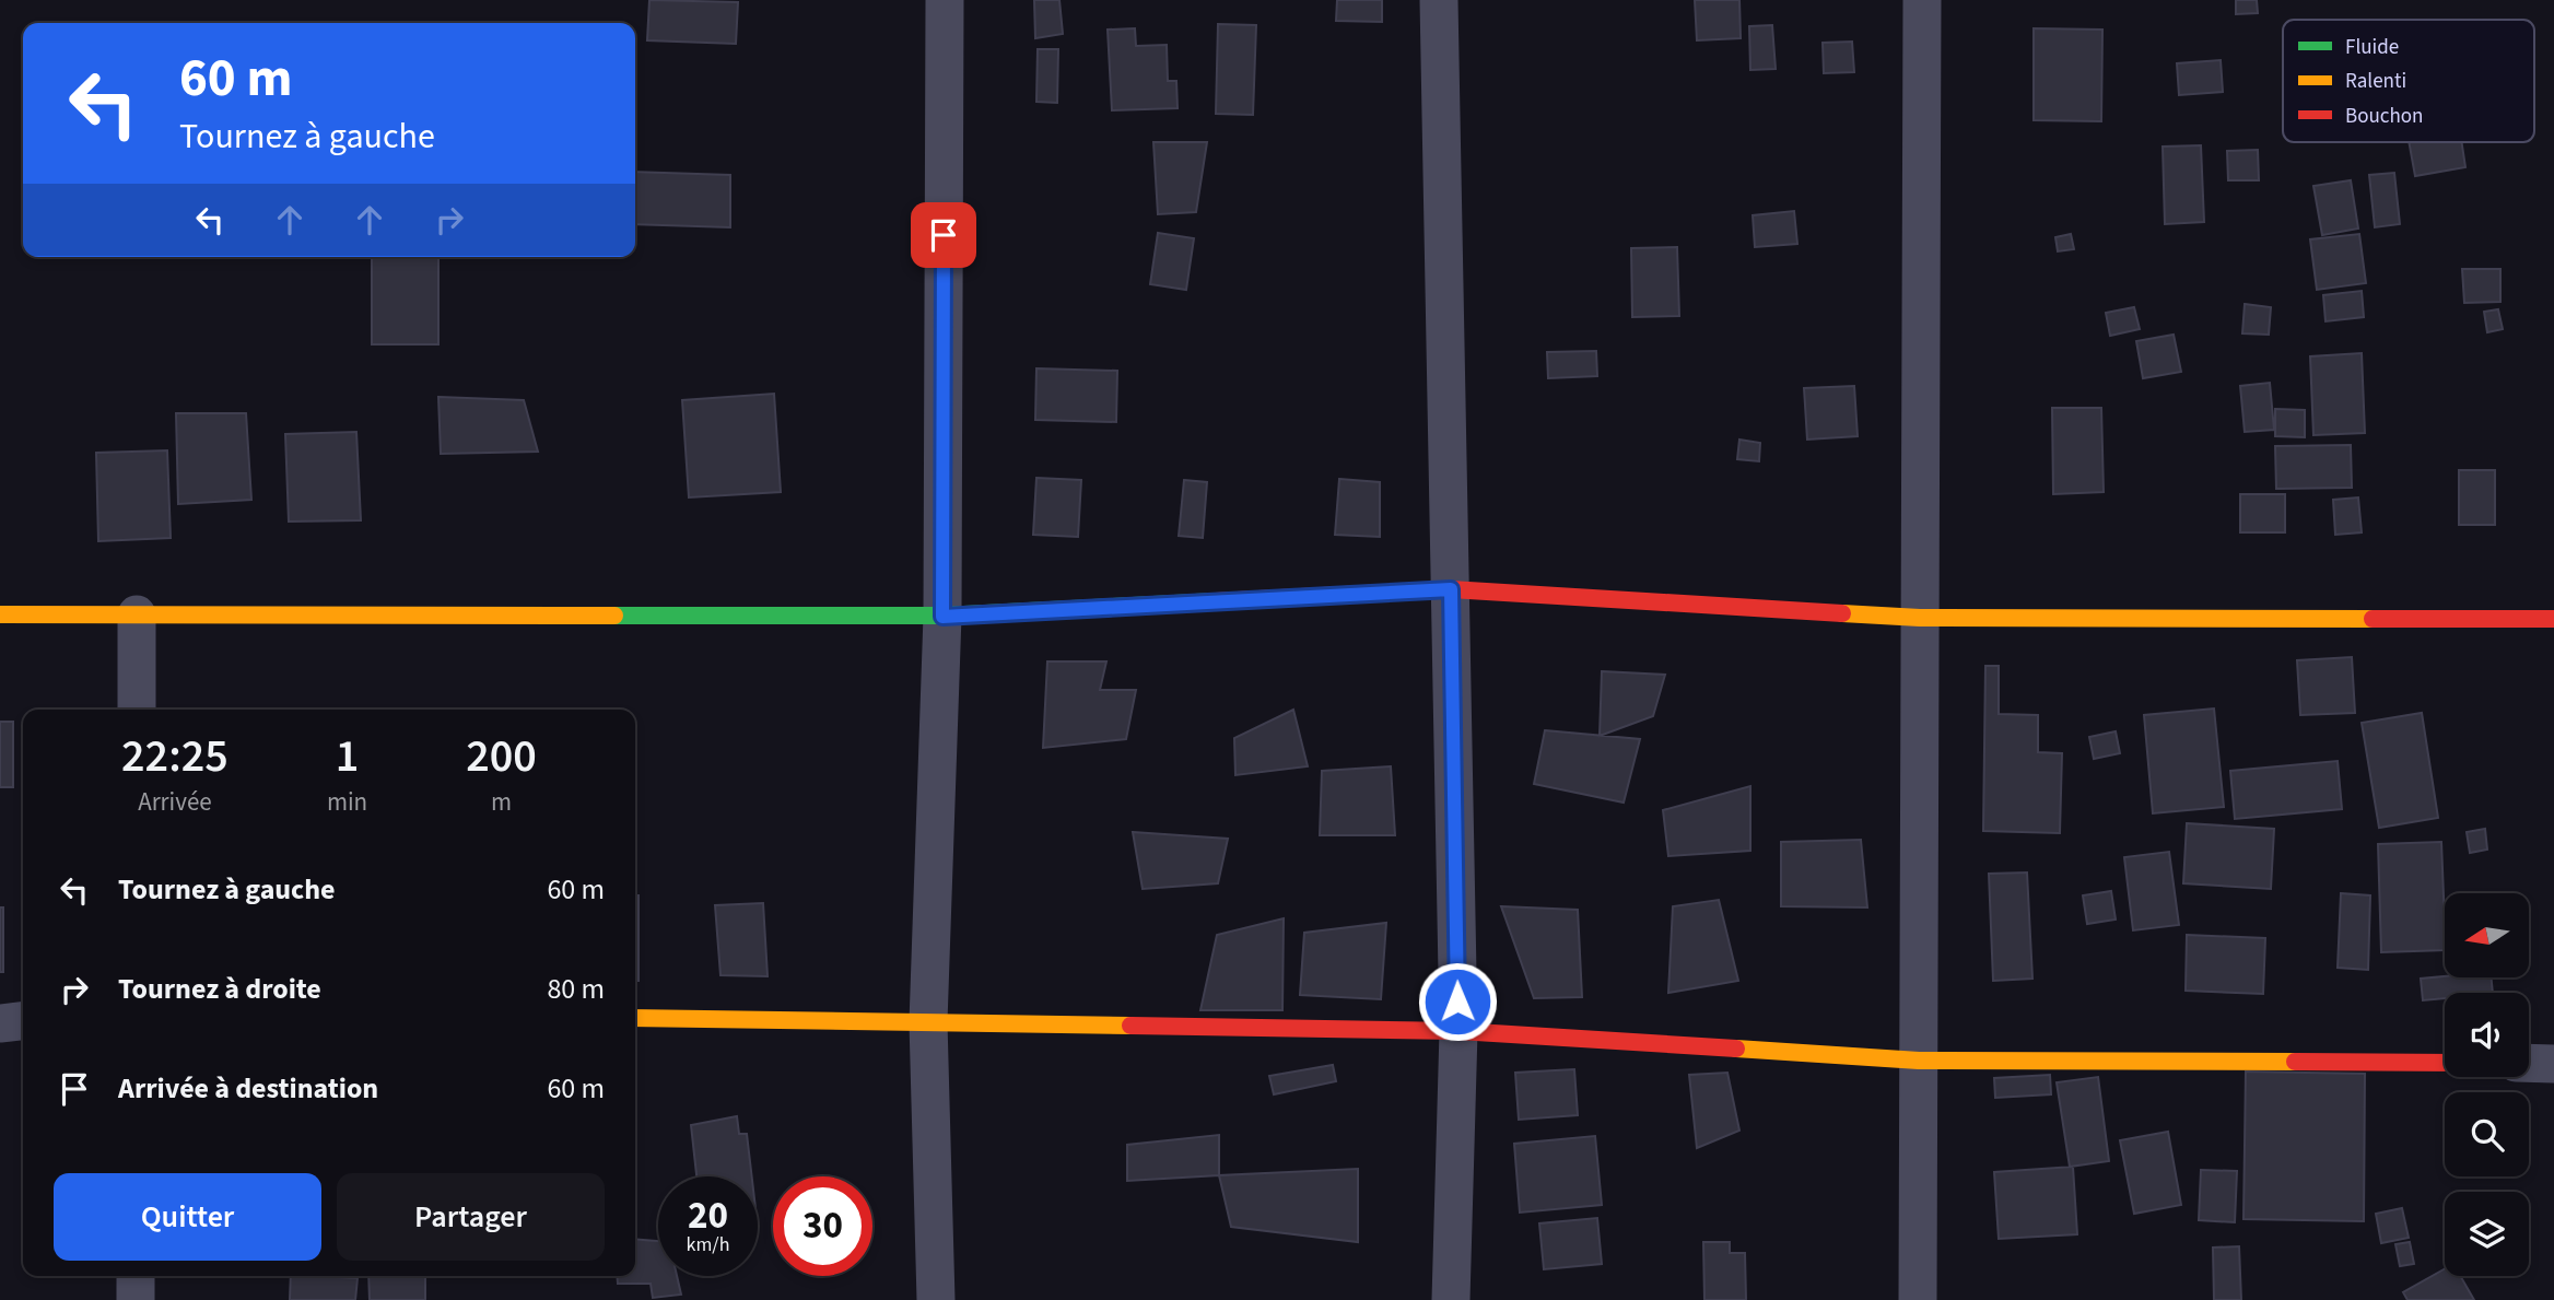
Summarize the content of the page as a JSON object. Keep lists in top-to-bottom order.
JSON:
{
  "legend": ["Fluide", "Ralenti", "Bouchon"],
  "north": "left",
  "page": {
    "turn": ["60 m", "Tournez à gauche"],
    "eta": [
      "22:25",
      "Arrivée",
      "1",
      "min",
      "200",
      "m"
    ],
    "list": [
      {
        "name": "Tournez à gauche",
        "value": "60 m"
      },
      {
        "name": "Tournez à droite",
        "value": "80 m"
      },
      {
        "name": "Arrivée à destination",
        "value": "60 m"
      }
    ],
    "buttons": ["Quitter", "Partager"],
    "speed": "20 km/h",
    "limit": "30"
  }
}
